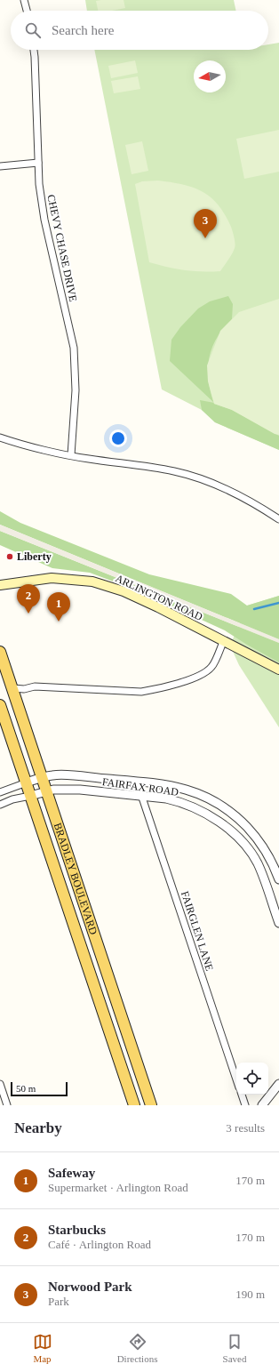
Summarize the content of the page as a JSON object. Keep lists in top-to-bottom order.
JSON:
{
  "streets": {
    "main road": ["ARLINGTON ROAD", "BRADLEY BOULEVARD"],
    "street": ["CHEVY CHASE DRIVE", "FAIRFAX ROAD", "FAIRGLEN LANE"]
  },
  "crossings": [
    ["FAIRFAX ROAD", "BRADLEY BOULEVARD"],
    ["FAIRFAX ROAD", "FAIRGLEN LANE"]
  ],
  "places": ["Liberty"],
  "scale_bar": "50 m",
  "north": "left",
  "page": {
    "search": "Search here",
    "pins": ["3", "2", "1"],
    "scale": "50 m",
    "heading": ["Nearby", "3 results"],
    "list": [
      {
        "mark": "1",
        "name": "Safeway",
        "note": "Supermarket · Arlington Road",
        "value": "170 m"
      },
      {
        "mark": "2",
        "name": "Starbucks",
        "note": "Café · Arlington Road",
        "value": "170 m"
      },
      {
        "mark": "3",
        "name": "Norwood Park",
        "note": "Park",
        "value": "190 m"
      }
    ],
    "nav": ["Map", "Directions", "Saved"]
  }
}
